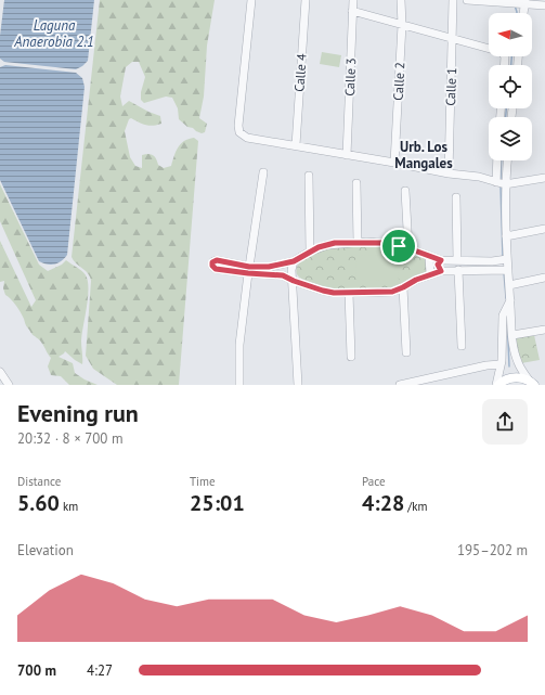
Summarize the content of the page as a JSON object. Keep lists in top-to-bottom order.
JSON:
{
  "streets": {
    "street": [
      "Calle 4",
      "Calle 3",
      "Calle 2",
      "Calle 1"
    ]
  },
  "districts": ["Urb. Los Mangales"],
  "water": ["Laguna Anaerobia 2.1"],
  "north": "left",
  "page": {
    "heading": ["Evening run", "20:32 · 8 × 700 m"],
    "stats": [
      ["Distance", "5.60 km"],
      ["Time", "25:01"],
      ["Pace", "4:28 /km"]
    ],
    "chart": ["Elevation", "195–202 m"],
    "list": [
      {
        "name": "700 m",
        "note": "4:27"
      }
    ]
  }
}
